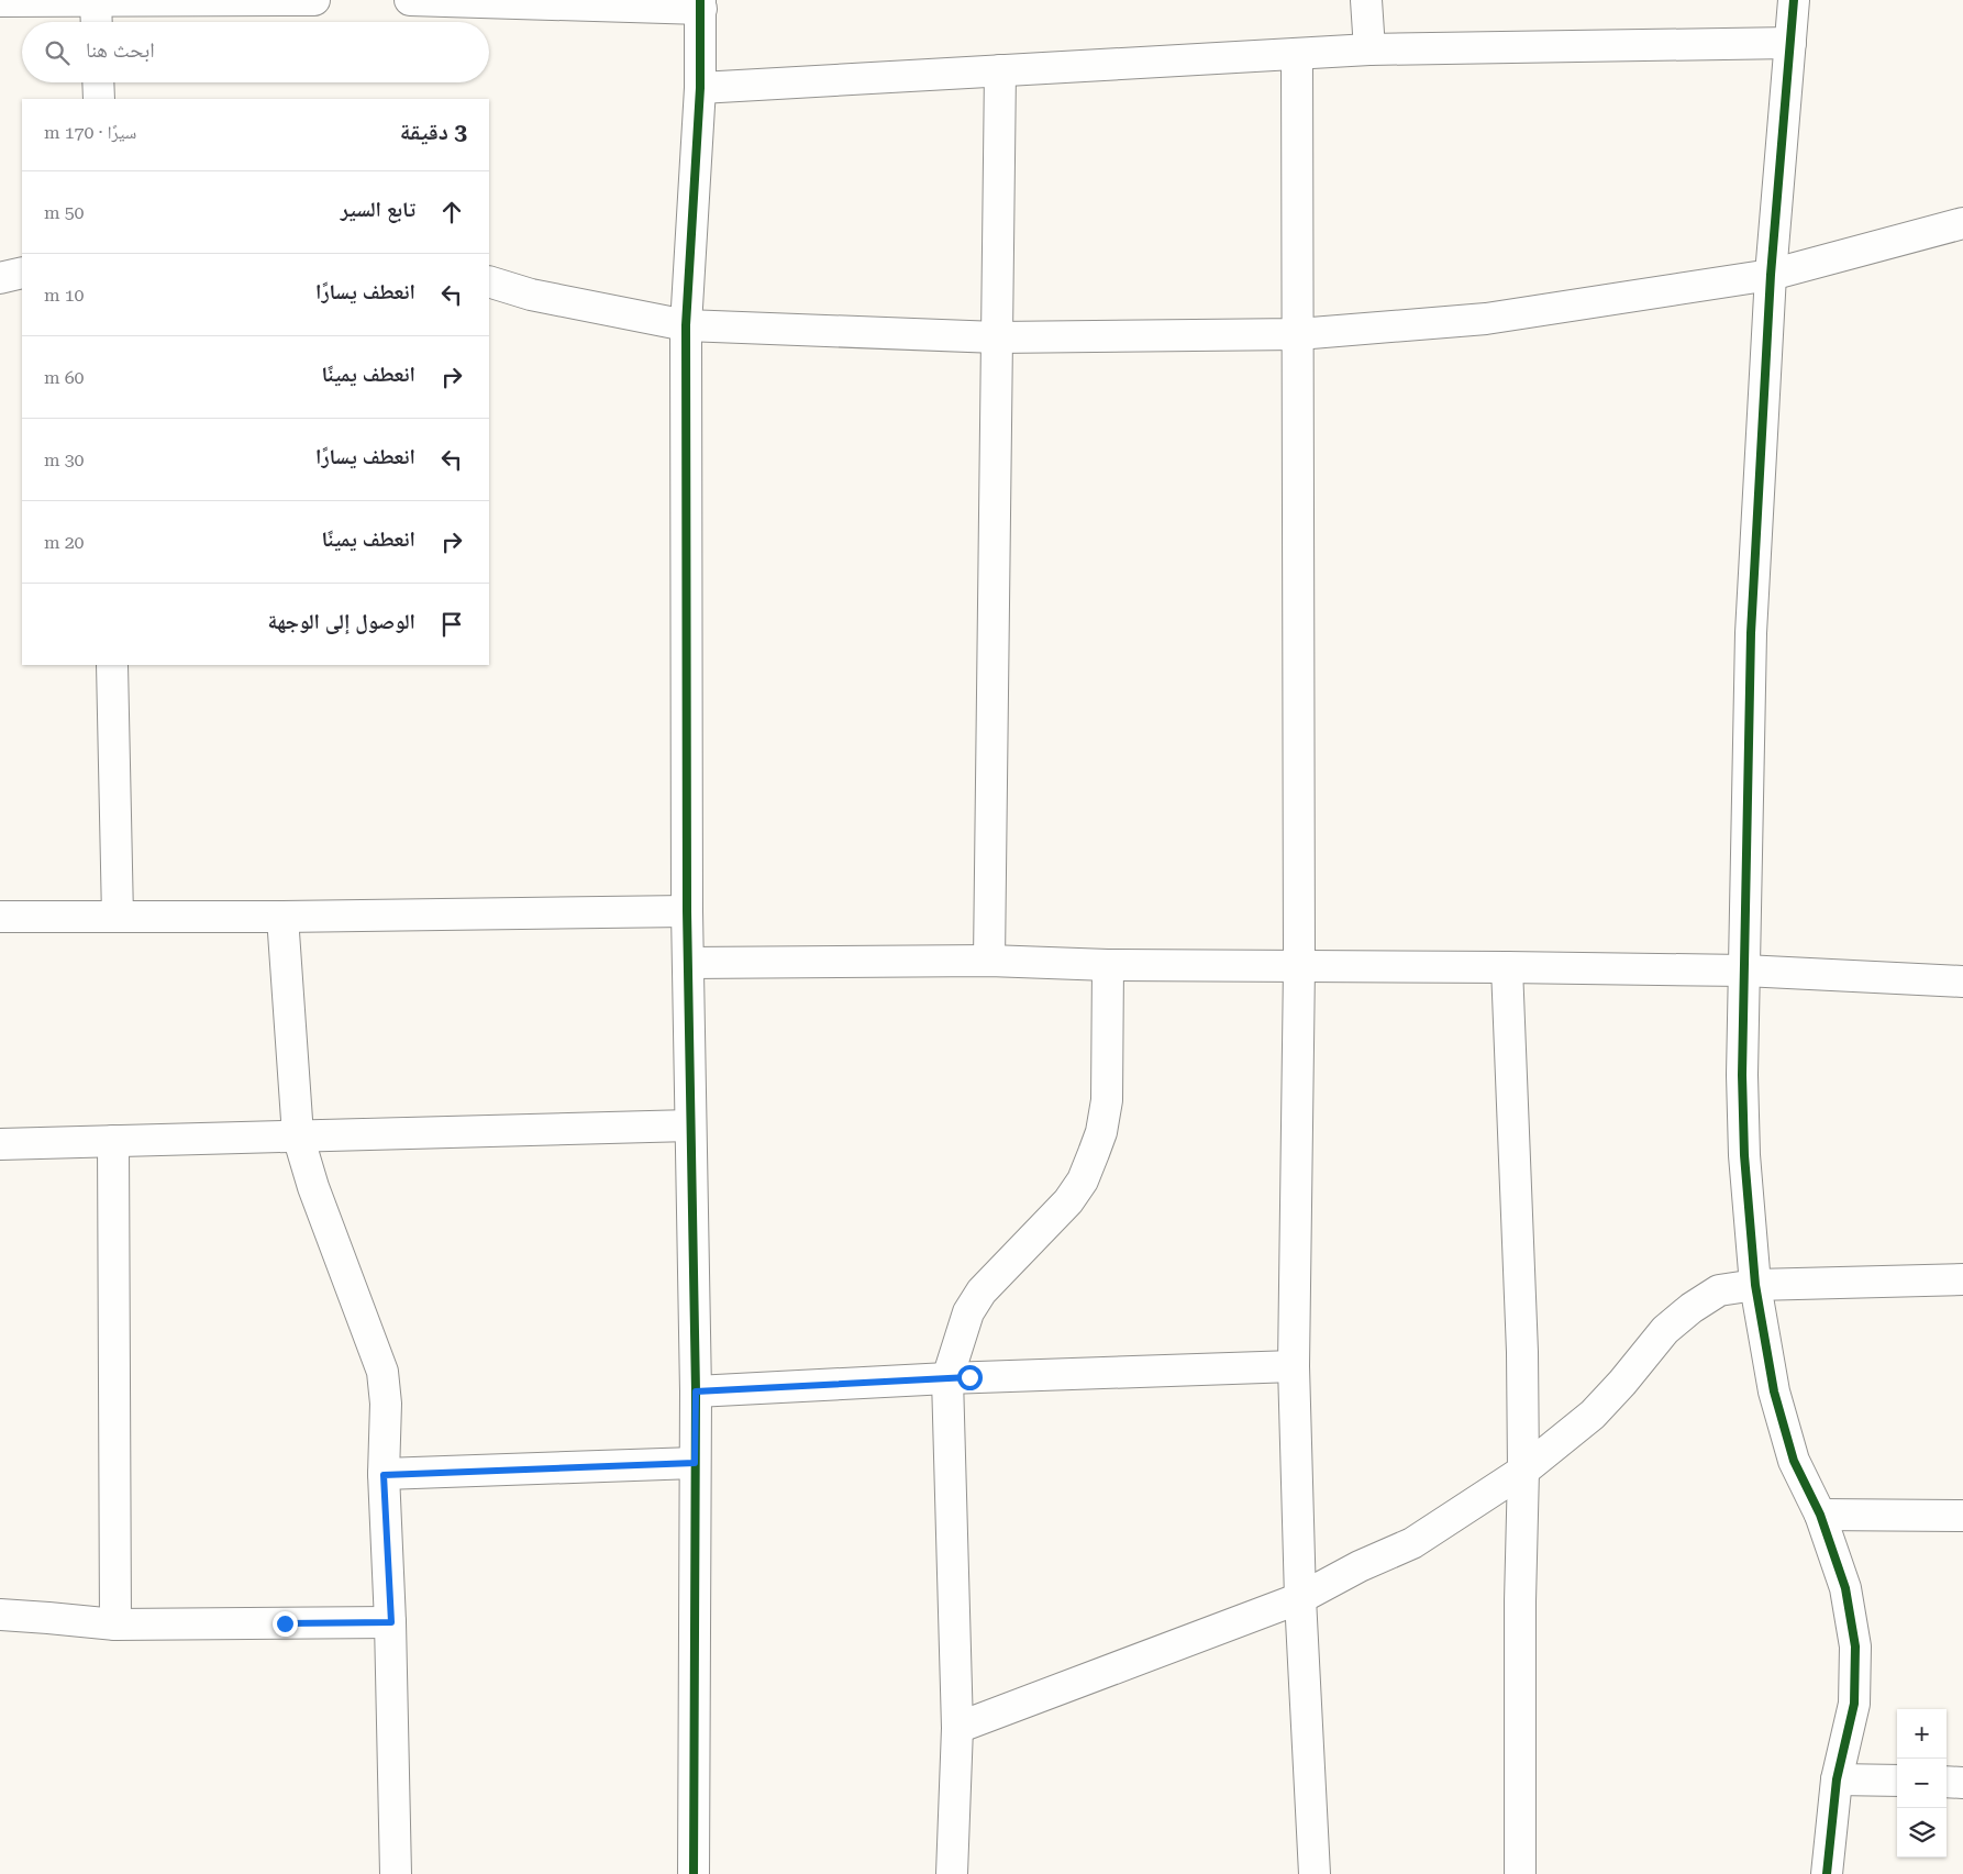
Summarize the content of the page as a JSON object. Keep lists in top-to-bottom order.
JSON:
{
  "page": {
    "search": "ابحث هنا",
    "heading": ["3 دقيقة", "سيرًا · 170 m"],
    "list": [
      ["تابع السير", "50 m"],
      ["انعطف يسارًا", "10 m"],
      ["انعطف يمينًا", "60 m"],
      ["انعطف يسارًا", "30 m"],
      ["انعطف يمينًا", "20 m"],
      "الوصول إلى الوجهة"
    ],
    "map_buttons": ["+", "−"]
  }
}
